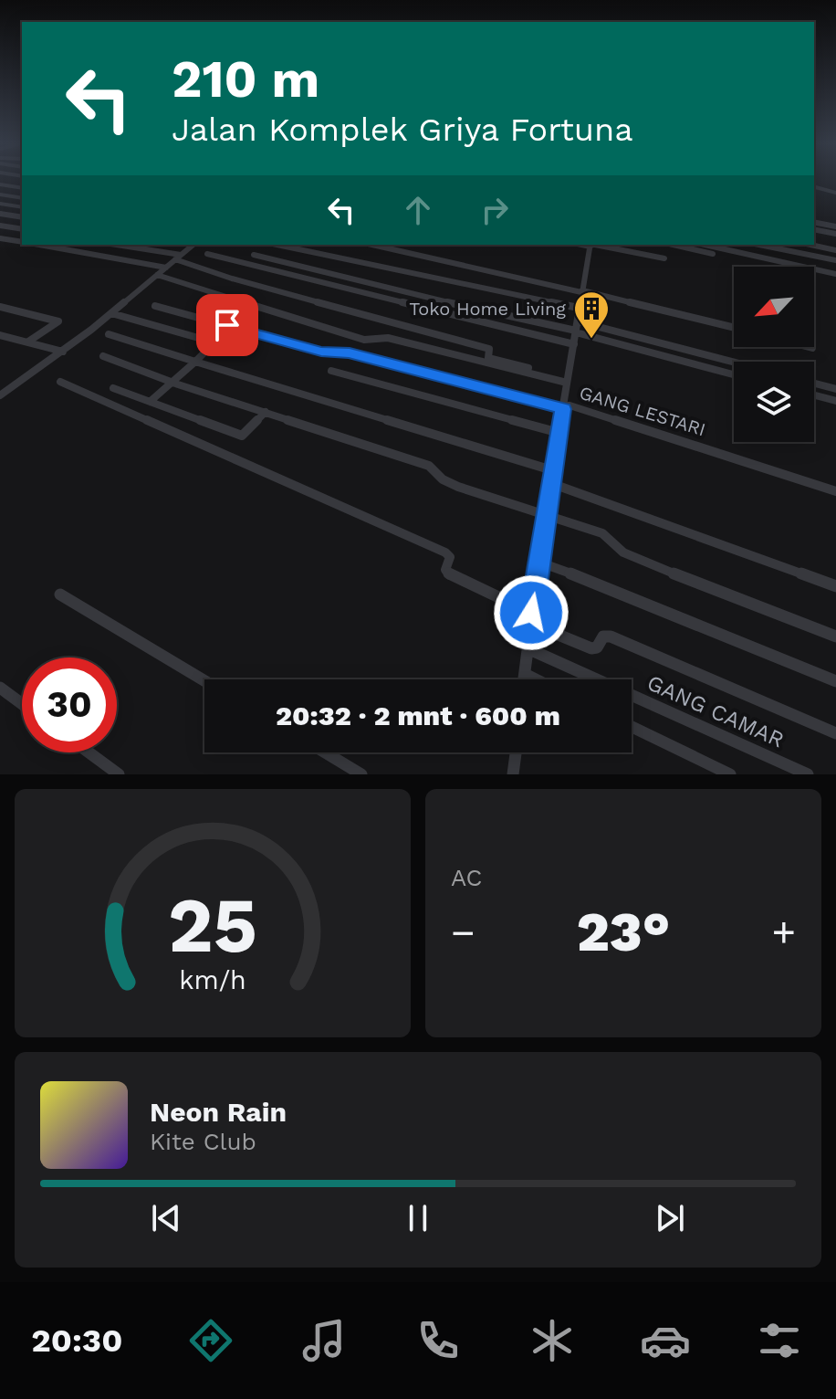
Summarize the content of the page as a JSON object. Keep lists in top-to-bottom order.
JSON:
{
  "streets": {
    "street": ["GANG LESTARI", "GANG CAMAR"]
  },
  "places": {
    "building": ["Toko Home Living"]
  },
  "north": "bottom left",
  "page": {
    "turn": ["210 m", "Jalan Komplek Griya Fortuna"],
    "limit": "30",
    "trip": "20:32 · 2 mnt · 600 m",
    "tile": "AC",
    "heat": ["−", "23°", "+"],
    "song": ["Neon Rain", "Kite Club"],
    "tabs": "20:30",
    "gauge": ["25", "km/h"]
  }
}
